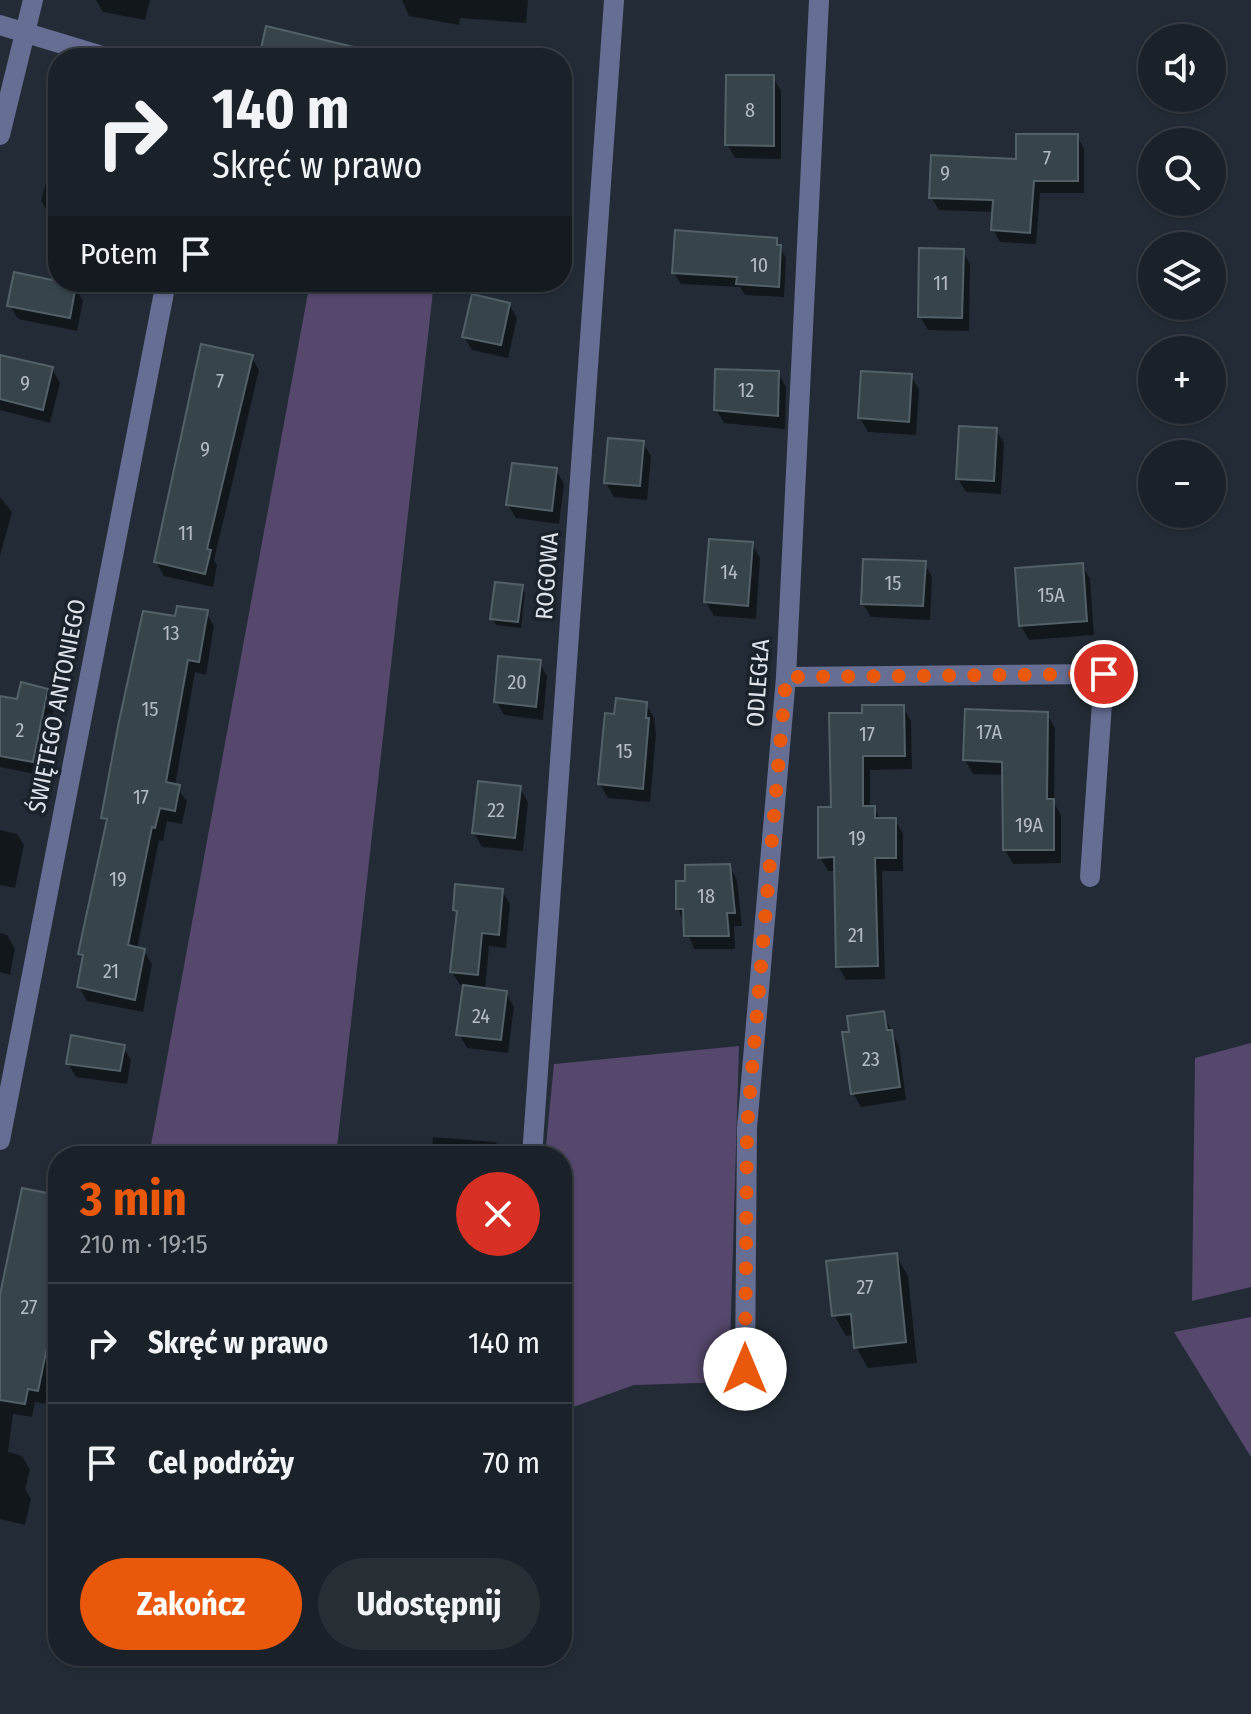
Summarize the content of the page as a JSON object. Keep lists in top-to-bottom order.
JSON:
{
  "streets": {
    "street": ["ROGOWA", "ODLEGŁA", "ŚWIĘTEGO ANTONIEGO"]
  },
  "house_numbers": [
    "8",
    "7",
    "9",
    "10",
    "11",
    "7",
    "9",
    "12",
    "9",
    "11",
    "14",
    "15",
    "15A",
    "13",
    "20",
    "15",
    "2",
    "17A",
    "17",
    "15",
    "17",
    "22",
    "19A",
    "19",
    "19",
    "18",
    "21",
    "21",
    "24",
    "23",
    "27",
    "27"
  ],
  "page": {
    "map_buttons": ["+", "−"],
    "turn": ["140 m", "Skręć w prawo"],
    "then": "Potem",
    "heading": ["3 min", "210 m · 19:15"],
    "list": [
      {
        "name": "Skręć w prawo",
        "value": "140 m"
      },
      {
        "name": "Cel podróży",
        "value": "70 m"
      }
    ],
    "buttons": ["Zakończ", "Udostępnij"]
  }
}
